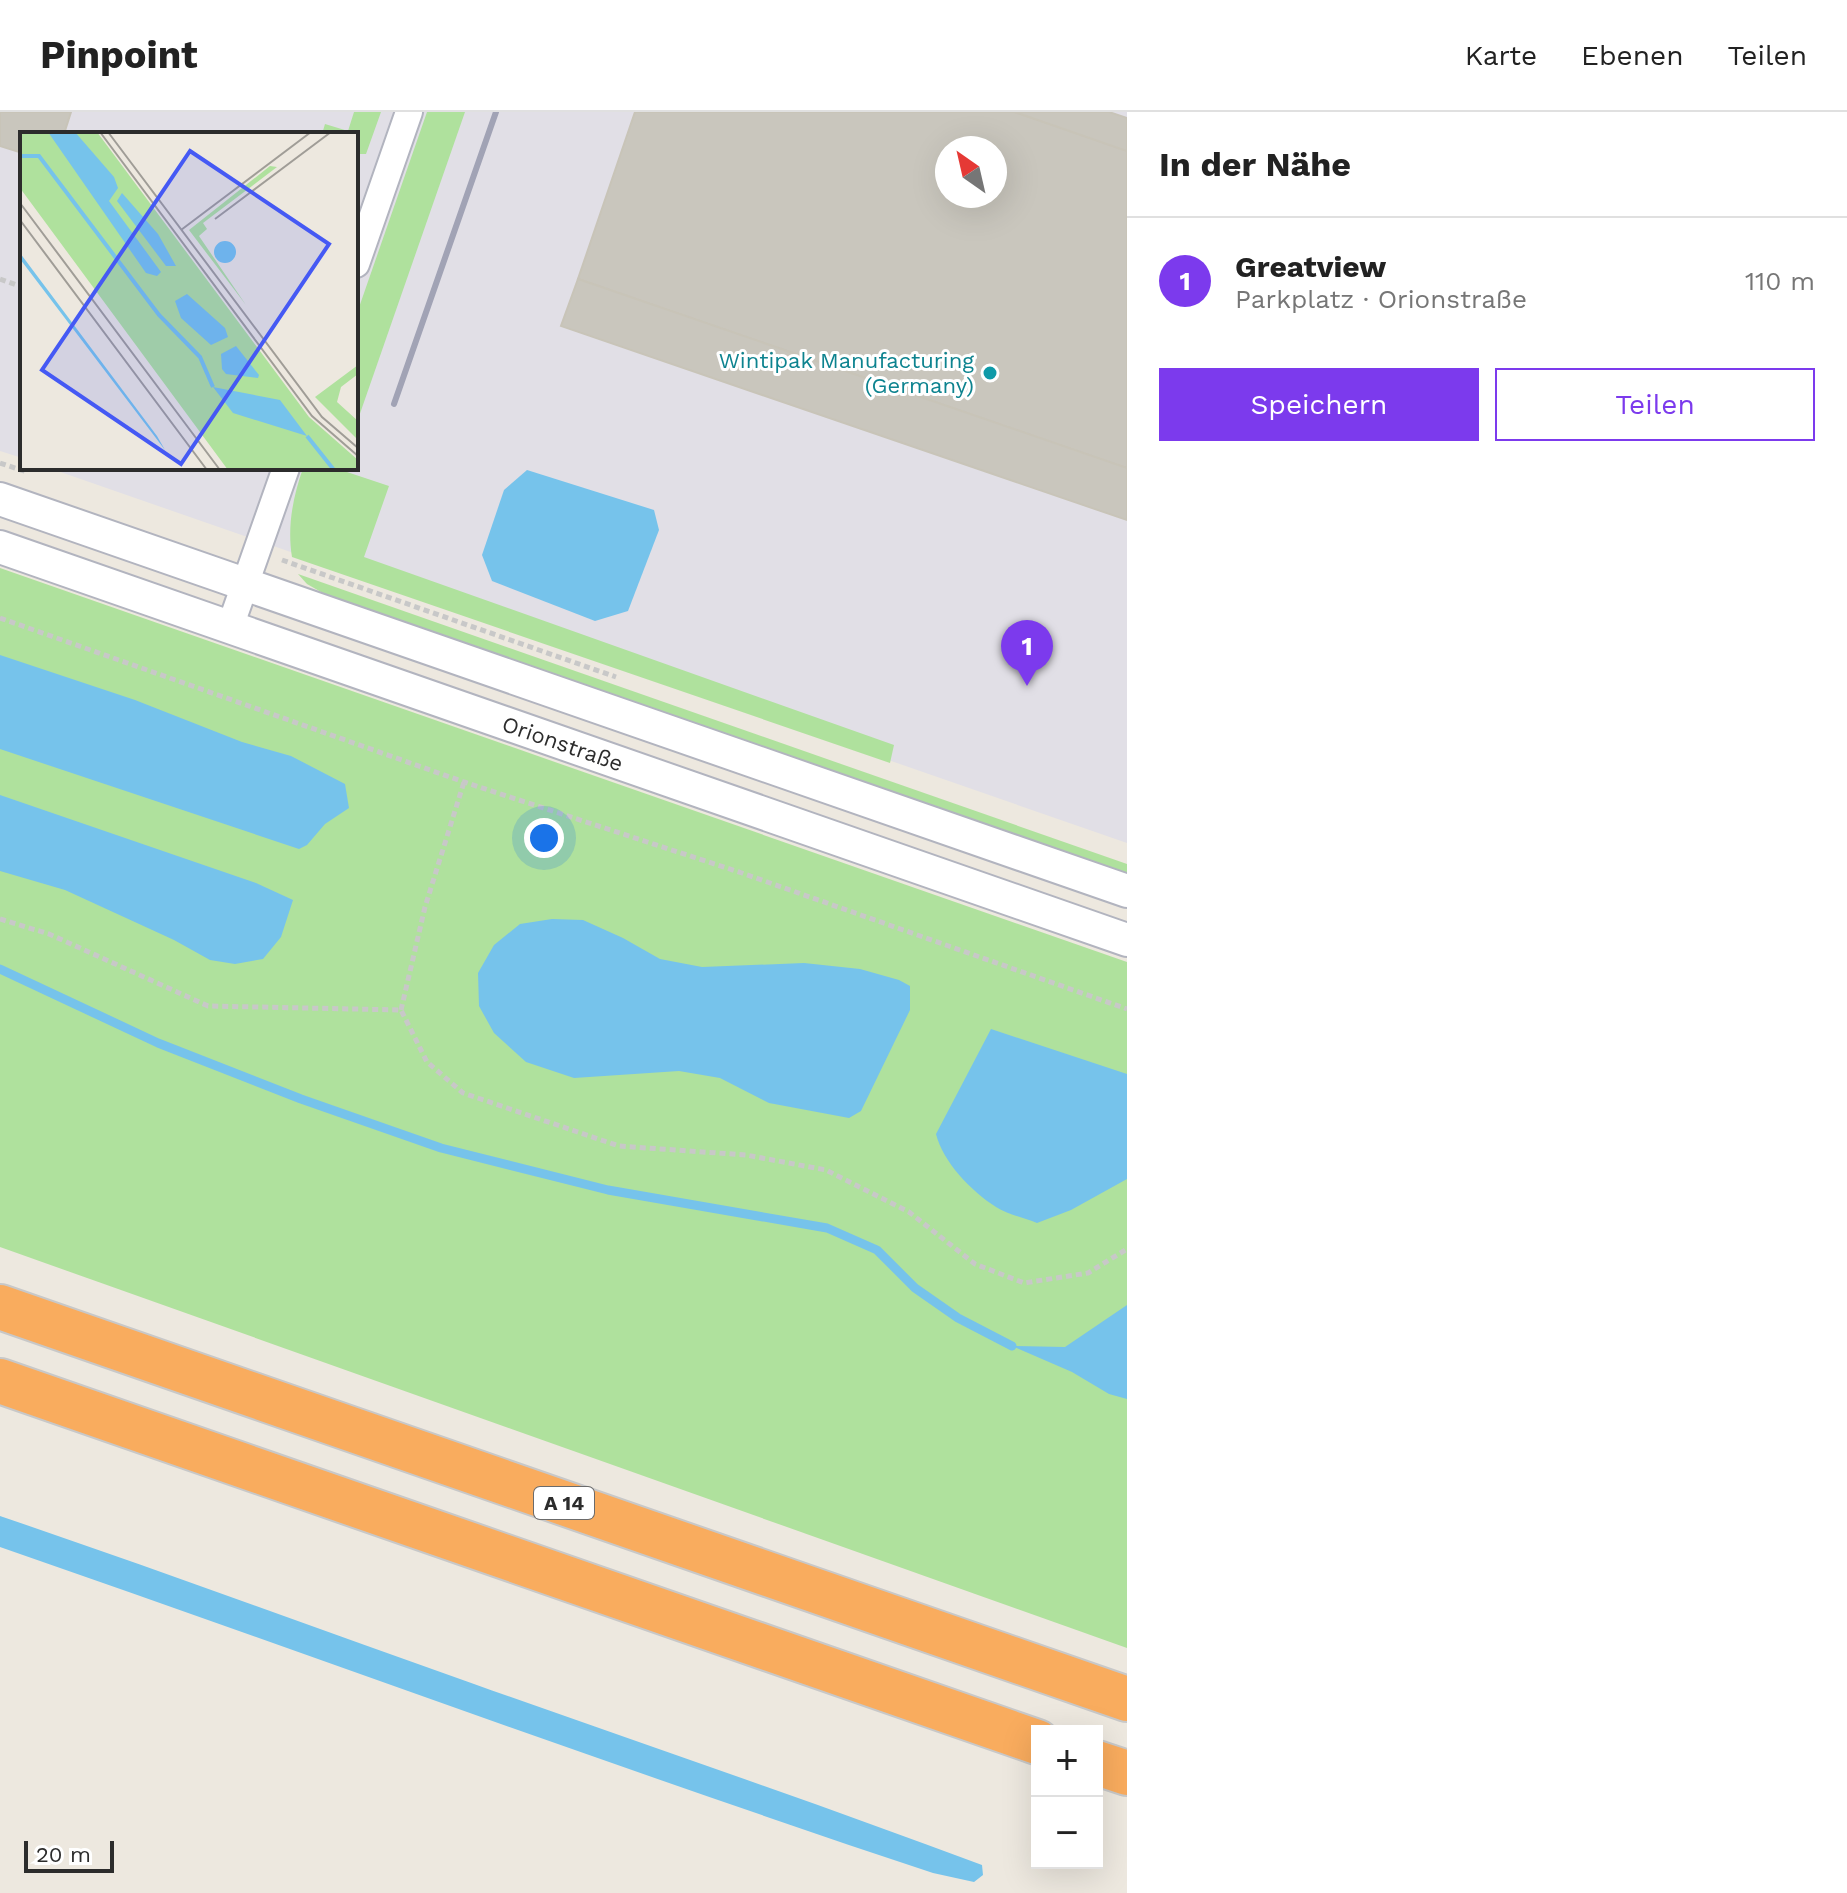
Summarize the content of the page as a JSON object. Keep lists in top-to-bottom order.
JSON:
{
  "streets": {
    "highway": ["A 14"],
    "street": ["Orionstraße"]
  },
  "places": ["Wintipak Manufacturing (Germany)"],
  "scale_bar": "20 m",
  "north": "top left",
  "page": {
    "header": "Pinpoint",
    "nav": ["Karte", "Ebenen", "Teilen"],
    "heading": "In der Nähe",
    "list": [
      {
        "mark": "1",
        "name": "Greatview",
        "note": "Parkplatz · Orionstraße",
        "value": "110 m"
      }
    ],
    "buttons": ["Speichern", "Teilen"],
    "pins": "1",
    "map_buttons": ["+", "−"],
    "scale": "20 m"
  }
}
